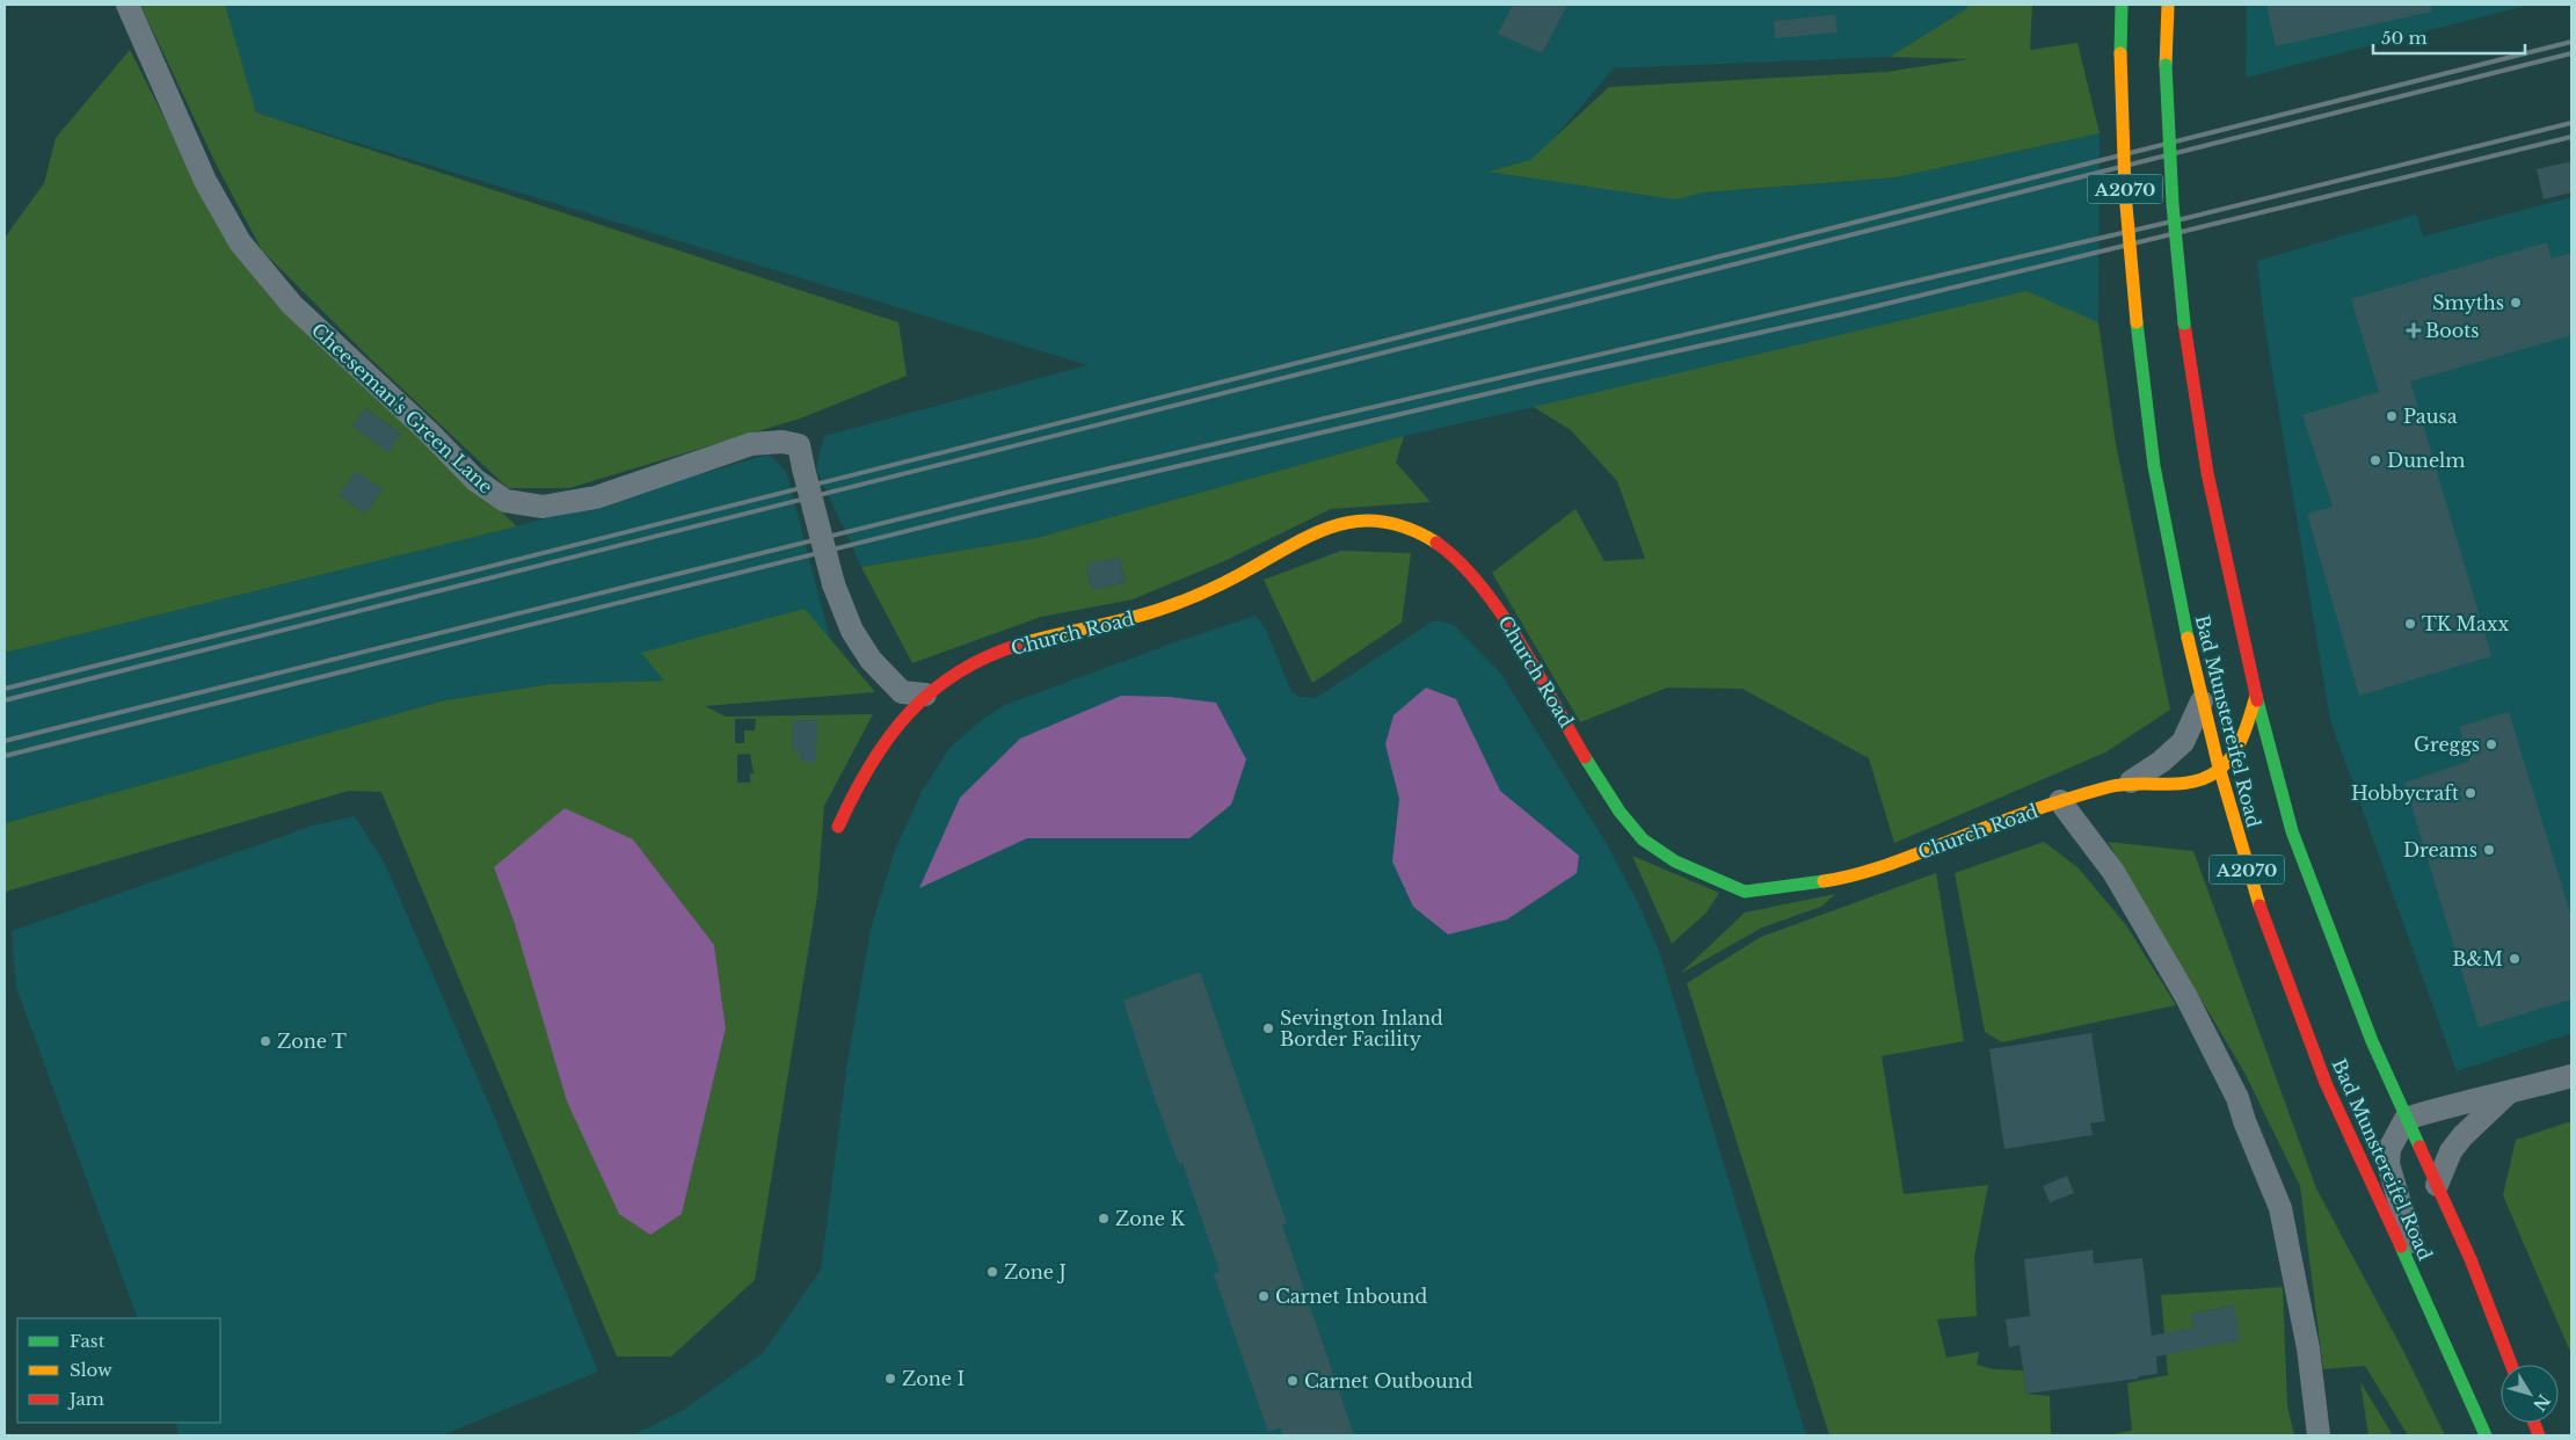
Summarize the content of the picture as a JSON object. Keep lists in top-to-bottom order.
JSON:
{
  "streets": {
    "main road": ["A2070", "Church Road", "Bad Munstereifel Road"],
    "street": ["Cheeseman's Green Lane"]
  },
  "crossings": [
    ["Cheeseman's Green Lane", "Church Road"],
    ["Church Road", "Bad Munstereifel Road"]
  ],
  "places": {
    "other": [
      "Smyths",
      "Pausa",
      "Dunelm",
      "TK Maxx",
      "Greggs",
      "Hobbycraft",
      "Dreams",
      "B&M",
      "Sevington Inland Border Facility",
      "Zone T",
      "Zone K",
      "Zone J",
      "Carnet Inbound",
      "Zone I",
      "Carnet Outbound"
    ],
    "health": ["Boots"]
  },
  "legend": ["Fast", "Slow", "Jam"],
  "scale_bar": "50 m",
  "north": "bottom right"
}
